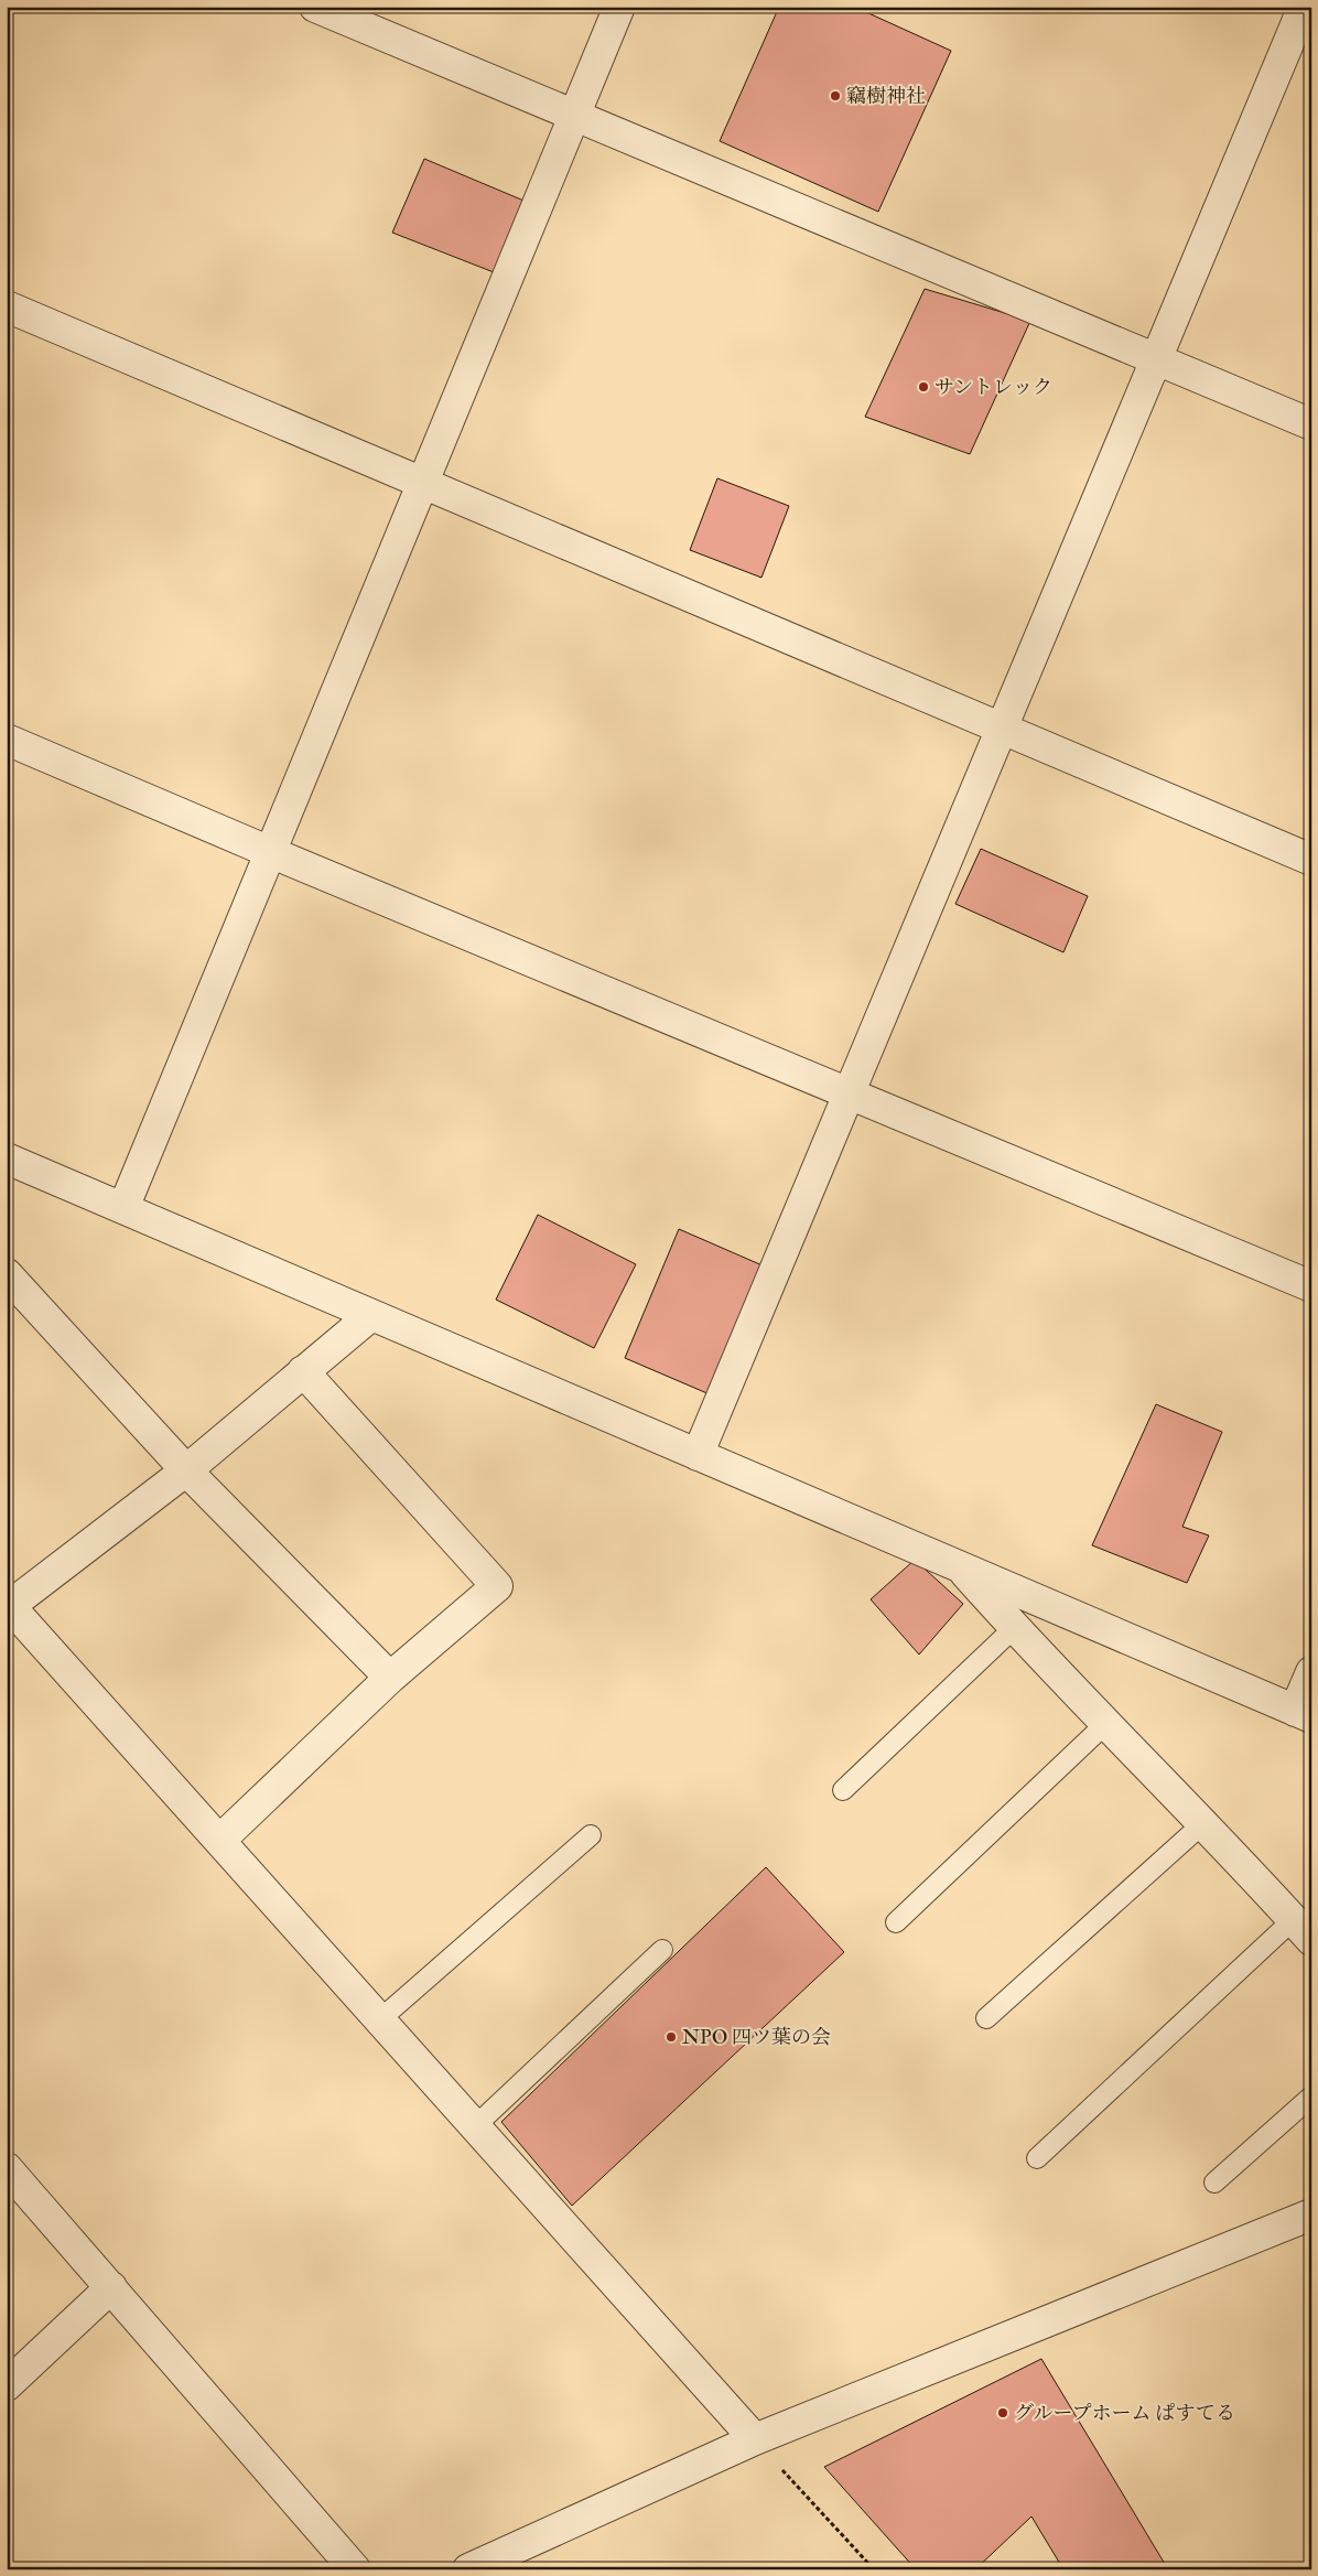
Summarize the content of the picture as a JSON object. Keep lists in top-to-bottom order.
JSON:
{
  "places": [
    "竊樹神社",
    "サントレック",
    "NPO 四ツ葉の会",
    "グループホーム ぱすてる"
  ]
}
